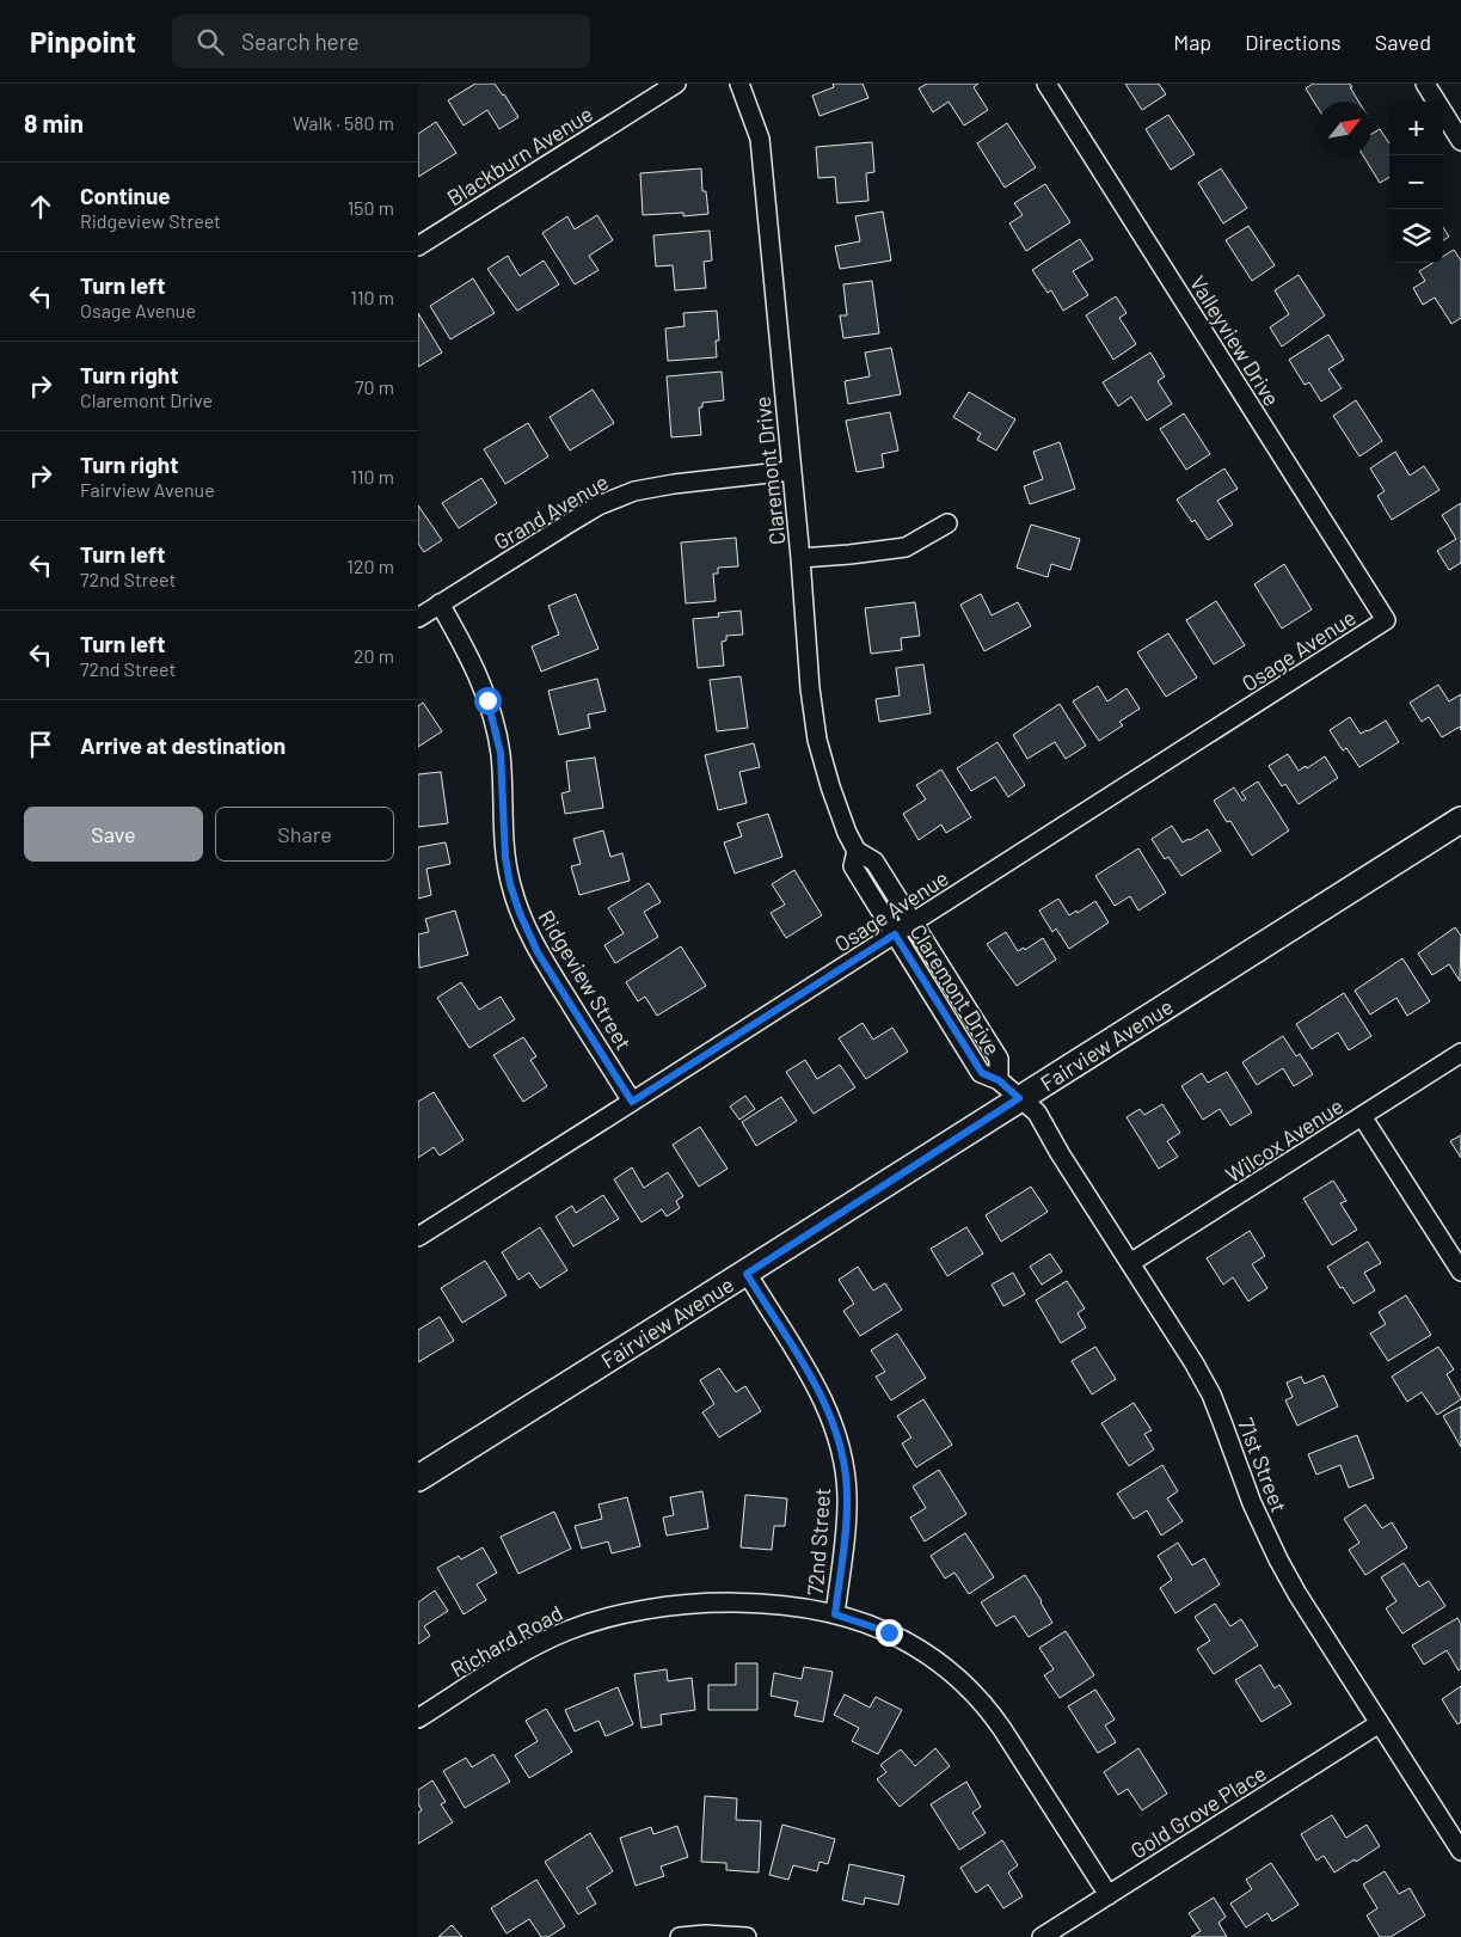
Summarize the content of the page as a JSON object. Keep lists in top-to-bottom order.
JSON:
{
  "streets": {
    "street": [
      "Blackburn Avenue",
      "Valleyview Drive",
      "Claremont Drive",
      "Grand Avenue",
      "Osage Avenue",
      "Ridgeview Street",
      "Fairview Avenue",
      "Wilcox Avenue",
      "71st Street",
      "72nd Street",
      "Richard Road",
      "Gold Grove Place"
    ]
  },
  "crossings": [
    ["Valleyview Drive", "Osage Avenue"],
    ["Claremont Drive", "Grand Avenue"],
    ["Claremont Drive", "Osage Avenue"],
    ["Claremont Drive", "Fairview Avenue"],
    ["Claremont Drive", "71st Street"],
    ["Grand Avenue", "Ridgeview Street"],
    ["Osage Avenue", "Ridgeview Street"],
    ["Fairview Avenue", "71st Street"],
    ["Fairview Avenue", "72nd Street"],
    ["Wilcox Avenue", "71st Street"],
    ["71st Street", "Gold Grove Place"],
    ["72nd Street", "Richard Road"],
    ["72nd Street", "Gold Grove Place"]
  ],
  "north": "top right",
  "page": {
    "header": "Pinpoint",
    "search": "Search here",
    "nav": ["Map", "Directions", "Saved"],
    "heading": ["8 min", "Walk · 580 m"],
    "map_buttons": ["+", "−"],
    "list": [
      ["Continue", "Ridgeview Street", "150 m"],
      ["Turn left", "Osage Avenue", "110 m"],
      ["Turn right", "Claremont Drive", "70 m"],
      ["Turn right", "Fairview Avenue", "110 m"],
      ["Turn left", "72nd Street", "120 m"],
      ["Turn left", "72nd Street", "20 m"],
      "Arrive at destination"
    ],
    "buttons": ["Save", "Share"]
  }
}
